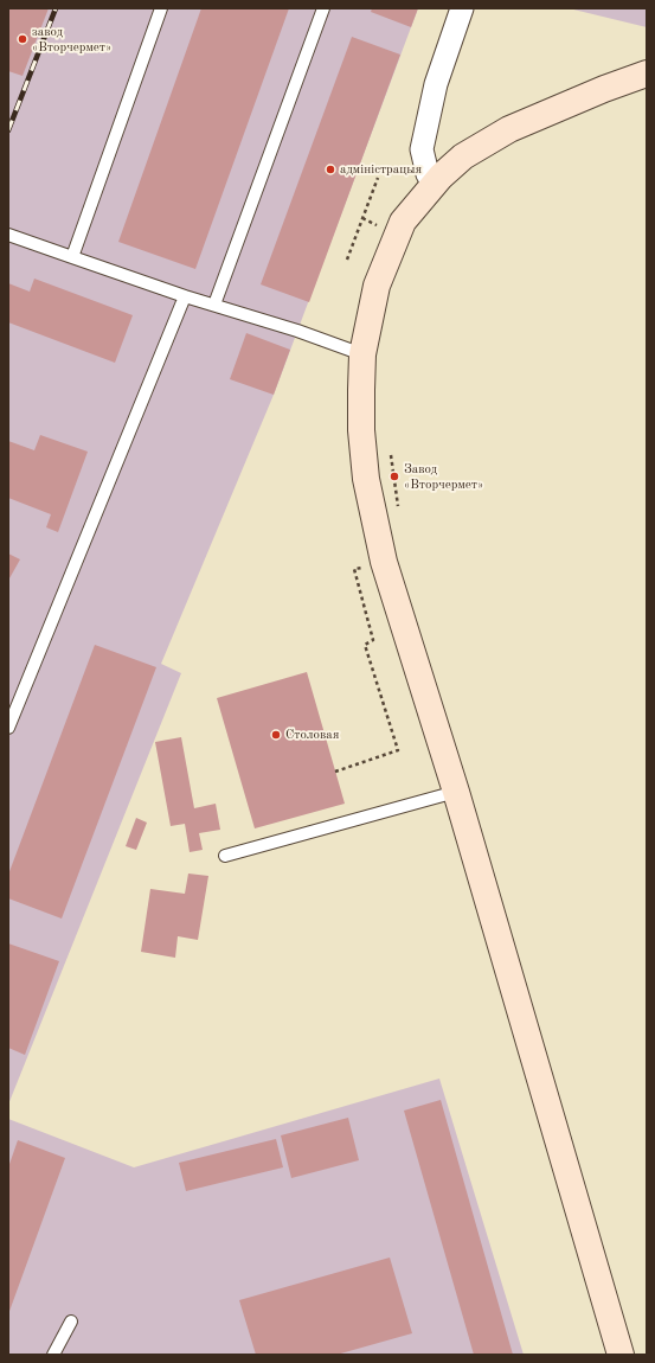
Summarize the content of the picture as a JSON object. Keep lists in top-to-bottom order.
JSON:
{
  "places": [
    "завод «Вторчермет»",
    "адміністрацыя",
    "Завод «Вторчермет»",
    "Столовая"
  ]
}
